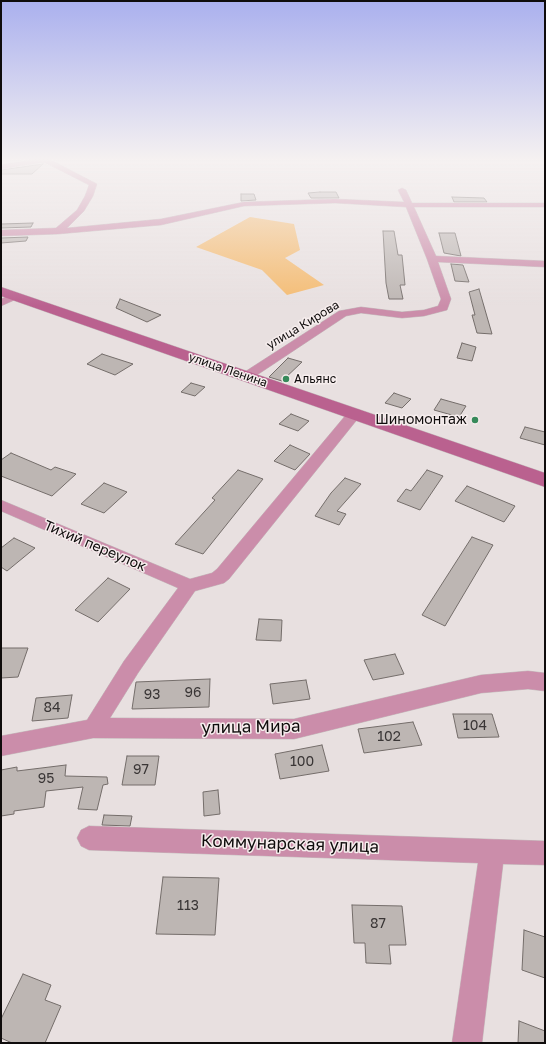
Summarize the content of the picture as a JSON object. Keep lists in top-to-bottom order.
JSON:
{
  "streets": {
    "main road": ["улица Ленина"],
    "street": [
      "улица Кирова",
      "Тихий переулок",
      "улица Мира",
      "Коммунарская улица"
    ]
  },
  "crossings": [
    ["улица Кирова", "улица Ленина"]
  ],
  "places": ["Альянс", "Шиномонтаж"],
  "house_numbers": [
    "96",
    "93",
    "84",
    "104",
    "102",
    "100",
    "97",
    "95",
    "113",
    "87"
  ]
}
